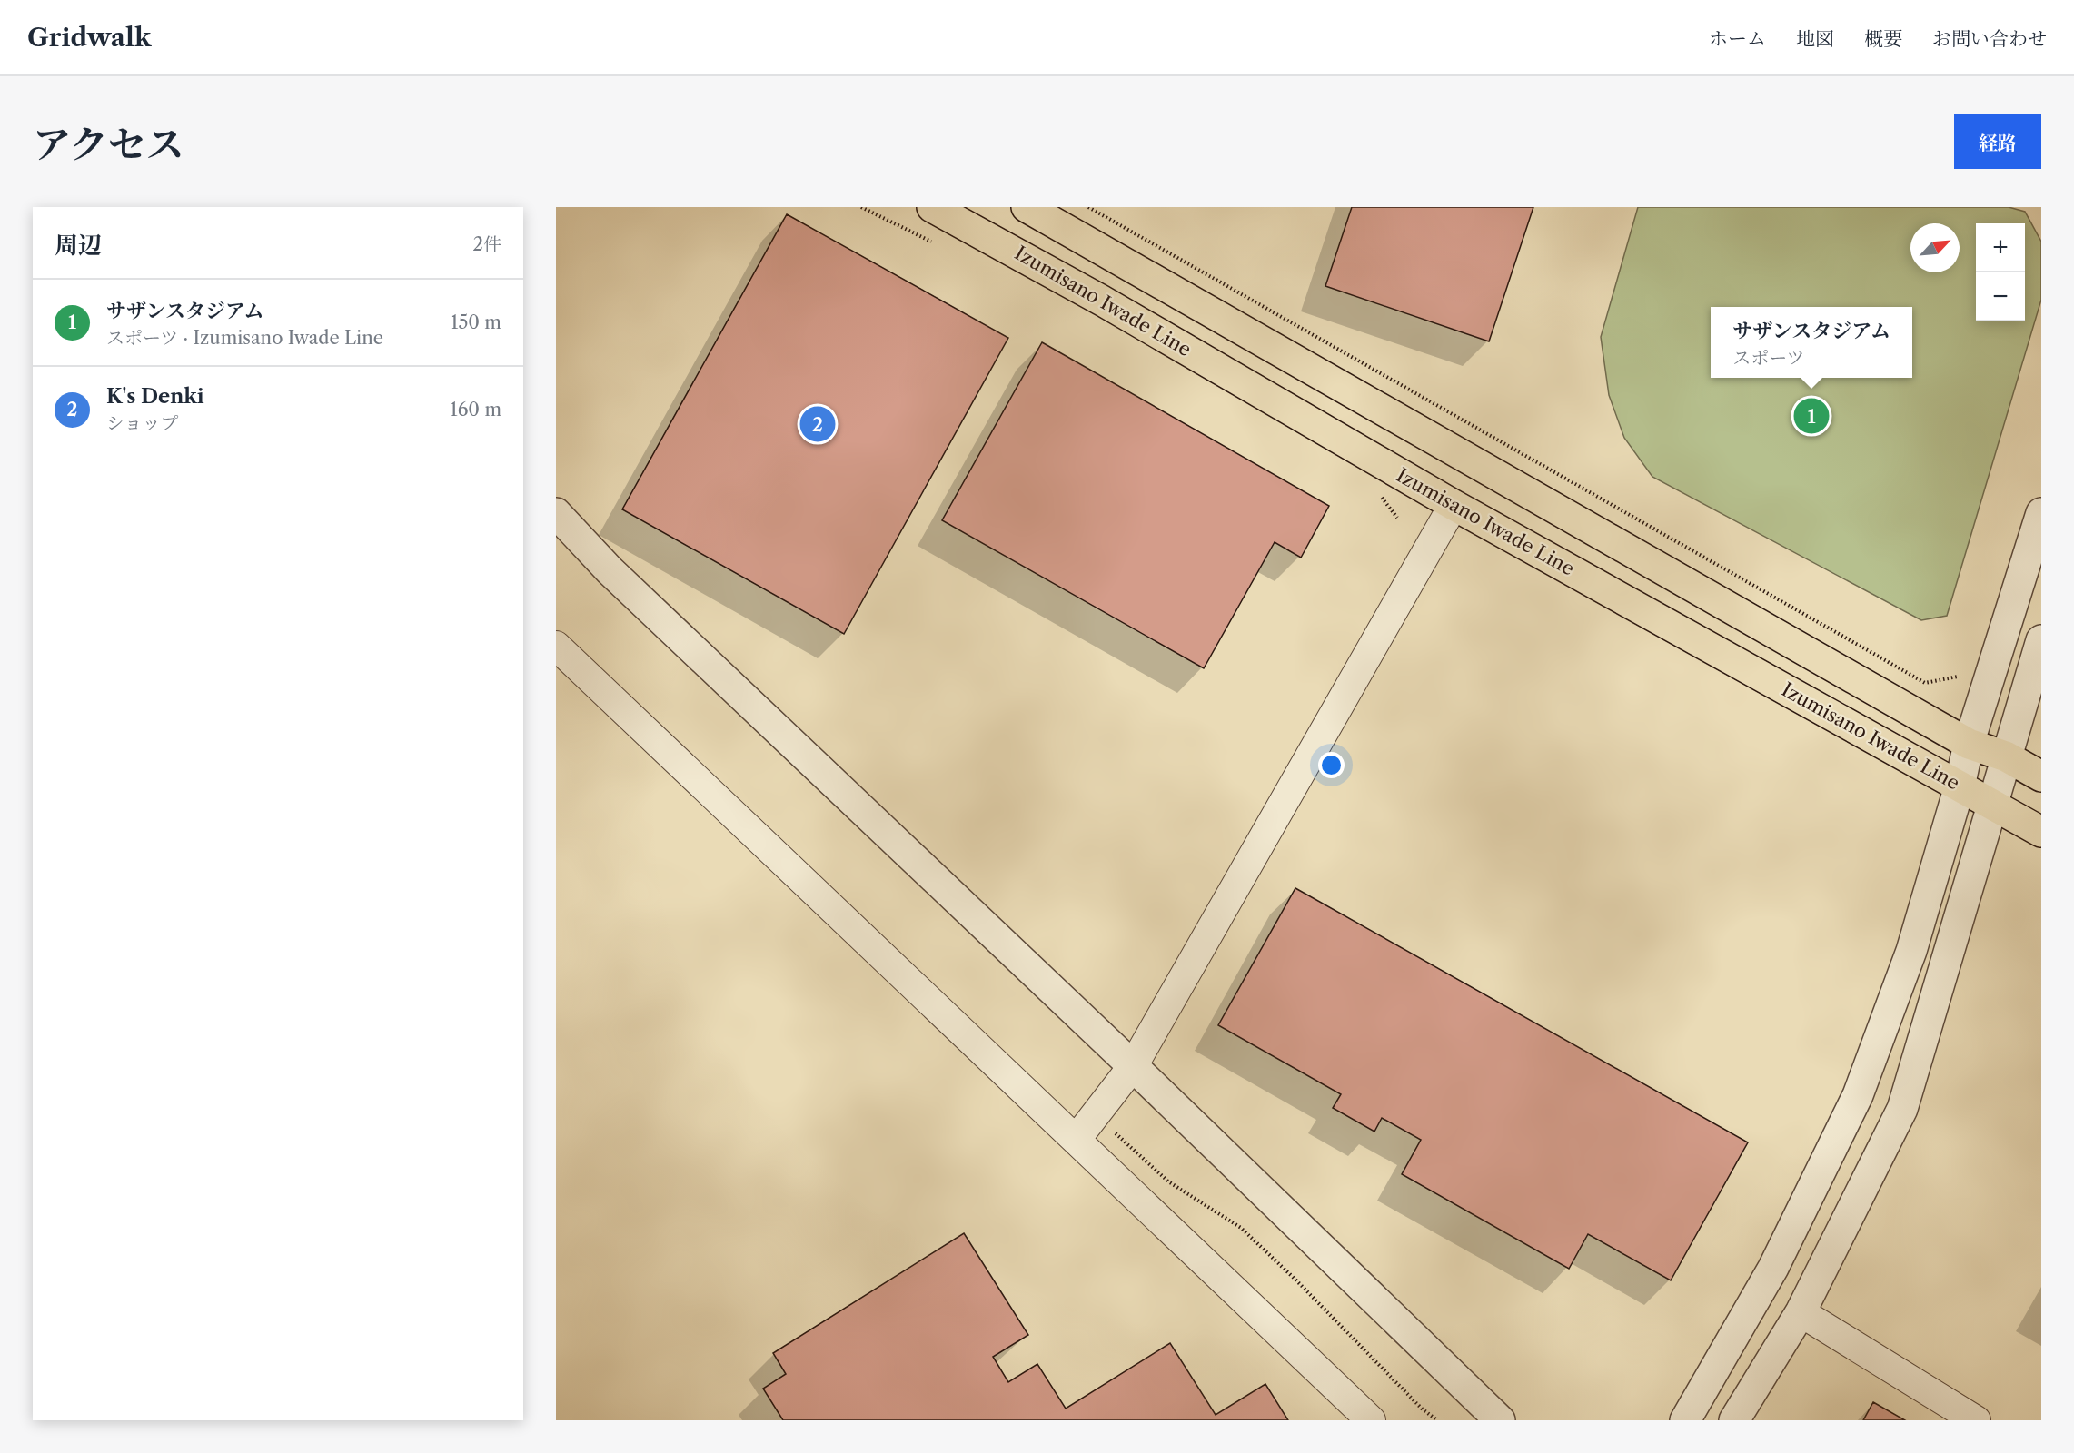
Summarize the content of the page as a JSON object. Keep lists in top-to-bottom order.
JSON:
{
  "streets": {
    "main road": ["Izumisano Iwade Line"]
  },
  "north": "top right",
  "page": {
    "header": "Gridwalk",
    "nav": [
      "ホーム",
      "地図",
      "概要",
      "お問い合わせ"
    ],
    "title": "アクセス",
    "buttons": "経路",
    "heading": ["周辺", "2件"],
    "map_buttons": ["+", "−"],
    "list": [
      {
        "mark": "1",
        "name": "サザンスタジアム",
        "note": "スポーツ · Izumisano Iwade Line",
        "value": "150 m"
      },
      {
        "mark": "2",
        "name": "K's Denki",
        "note": "ショップ",
        "value": "160 m"
      }
    ],
    "popup": ["サザンスタジアム", "スポーツ"],
    "pins": ["1", "2"]
  }
}
